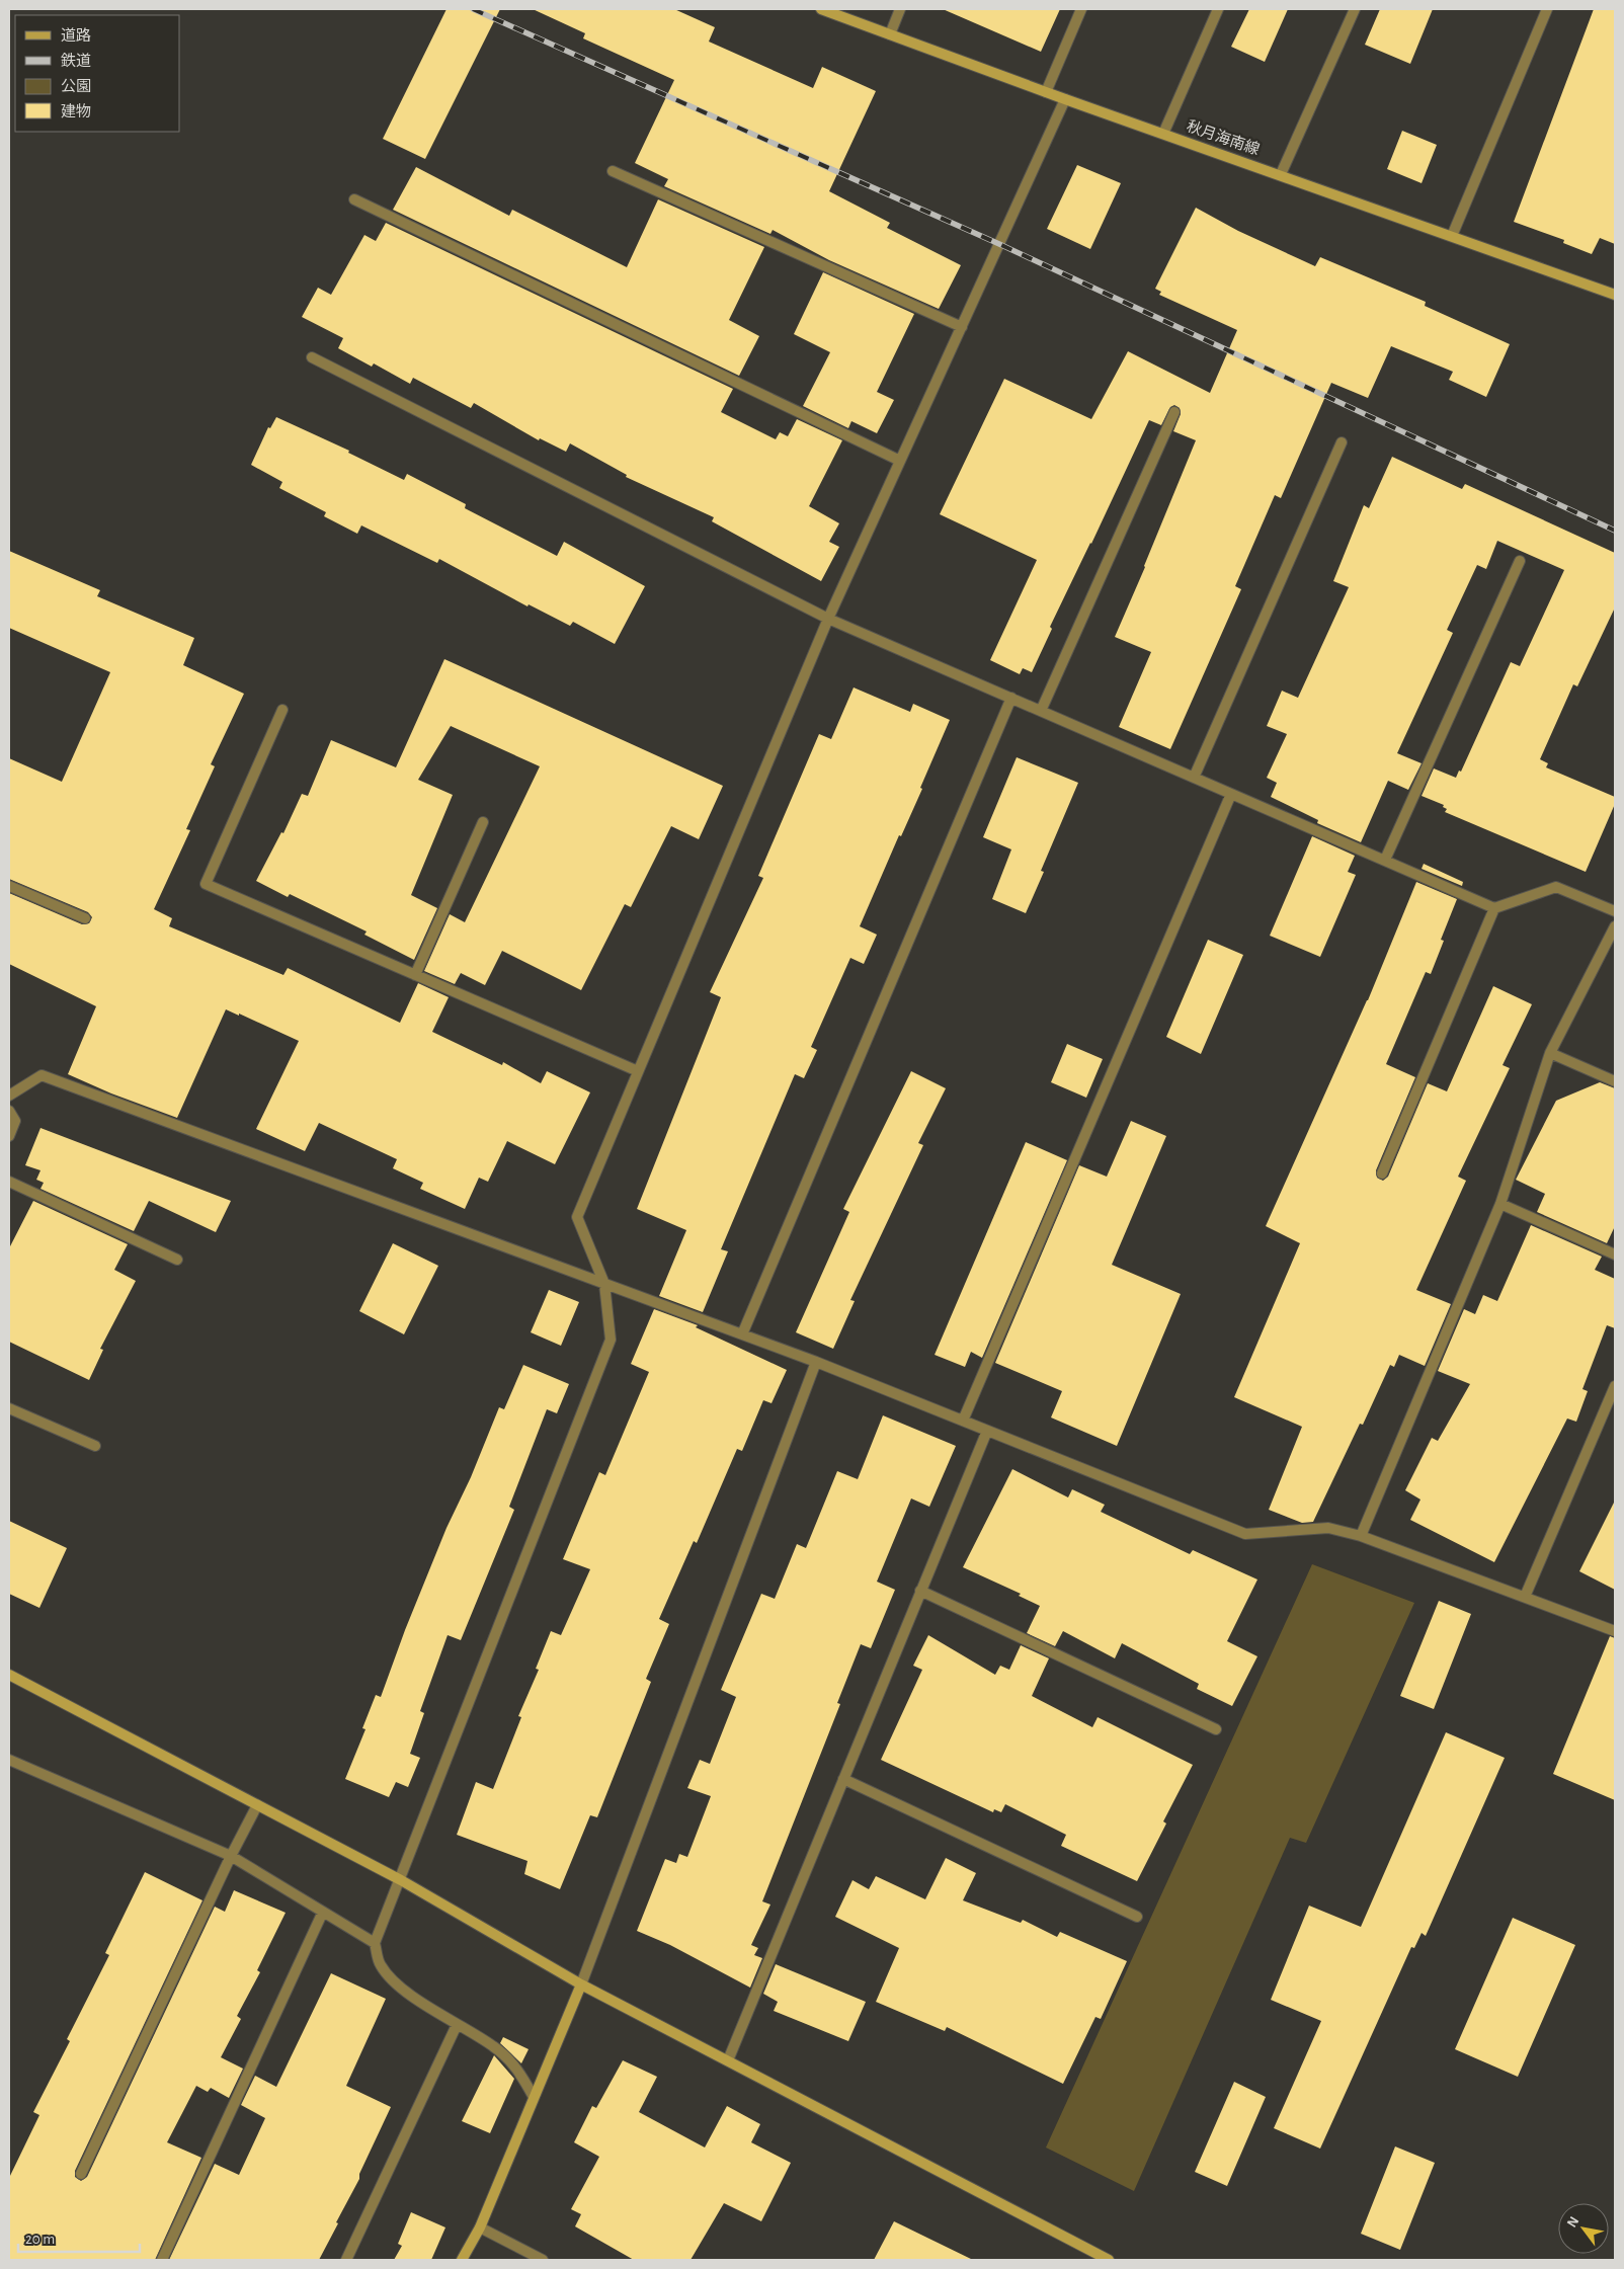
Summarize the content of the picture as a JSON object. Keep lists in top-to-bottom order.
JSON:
{
  "streets": {
    "street": ["秋月海南線"]
  },
  "legend": [
    "道路",
    "鉄道",
    "公園",
    "建物"
  ],
  "scale_bar": "20 m",
  "north": "top left"
}
